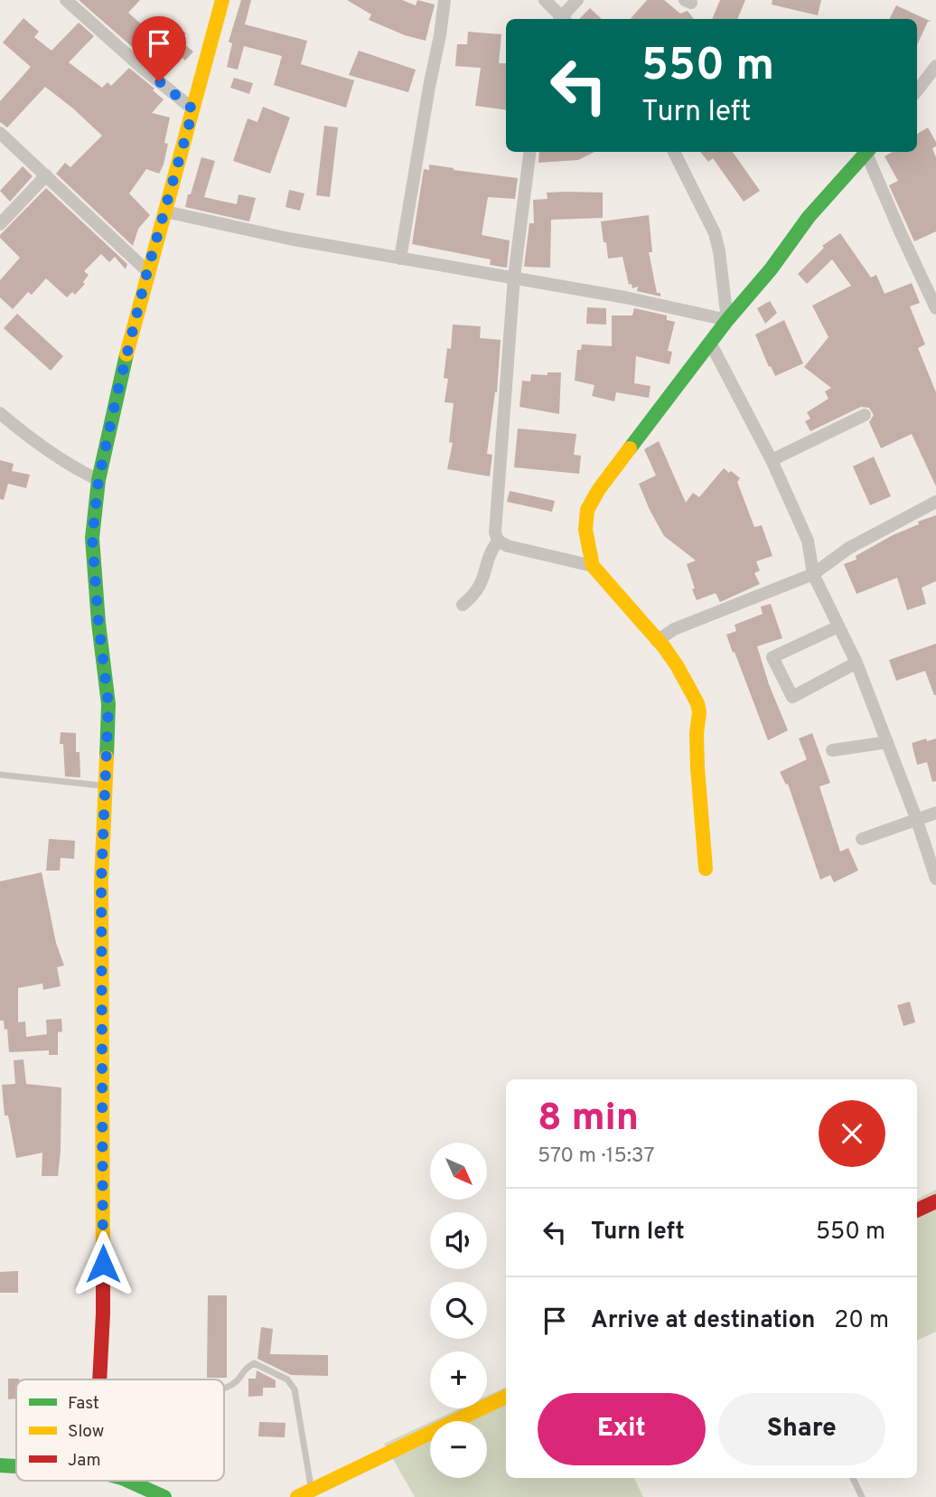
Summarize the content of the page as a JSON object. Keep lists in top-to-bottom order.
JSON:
{
  "legend": ["Fast", "Slow", "Jam"],
  "north": "bottom right",
  "page": {
    "turn": ["550 m", "Turn left"],
    "heading": ["8 min", "570 m · 15:37"],
    "map_buttons": ["+", "−"],
    "list": [
      {
        "name": "Turn left",
        "value": "550 m"
      },
      {
        "name": "Arrive at destination",
        "value": "20 m"
      }
    ],
    "buttons": ["Exit", "Share"]
  }
}
